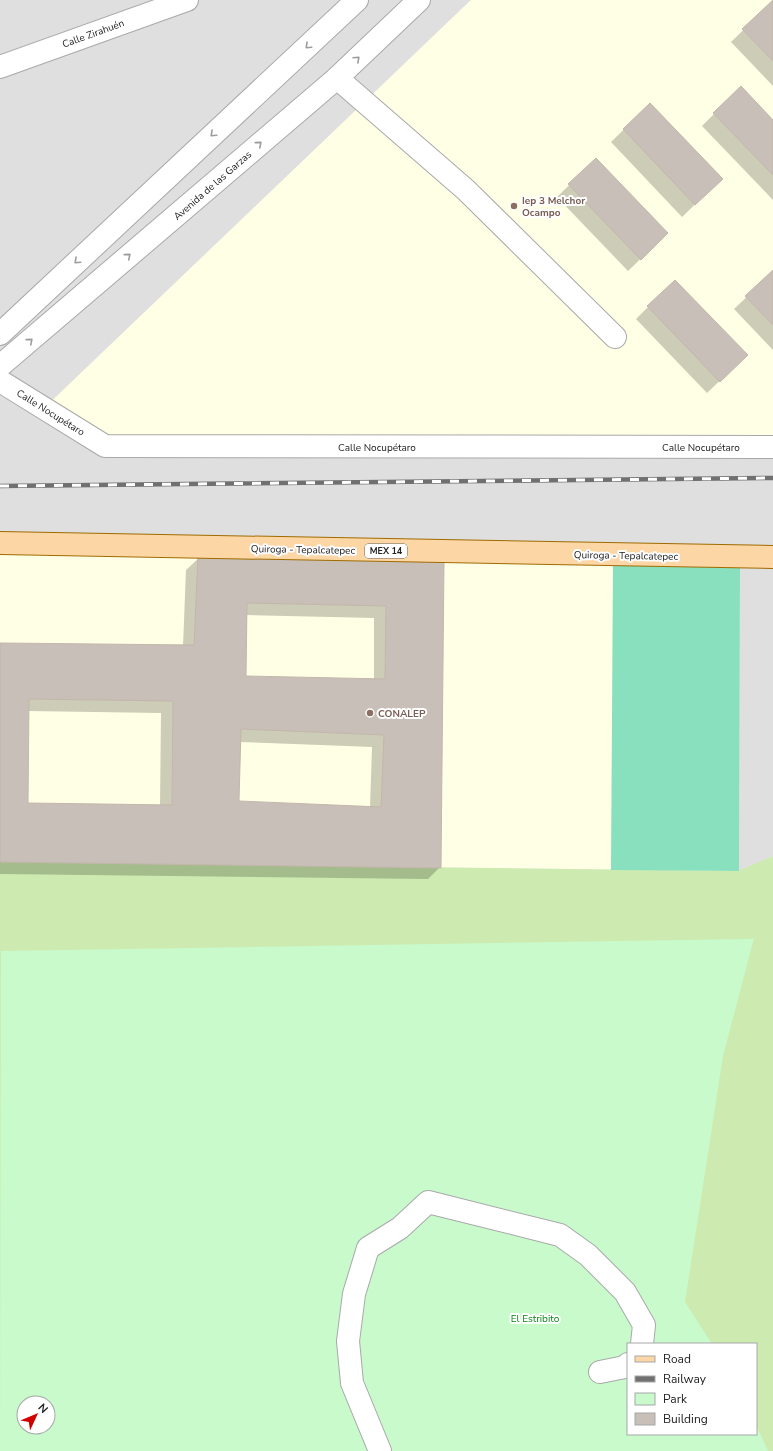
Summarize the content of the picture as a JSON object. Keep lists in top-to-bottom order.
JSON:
{
  "streets": {
    "main road": ["Quiroga - Tepalcatepec", "MEX 14"],
    "street": ["Calle Zirahuén", "Avenida de las Garzas", "Calle Nocupétaro"]
  },
  "parks": ["El Estribito"],
  "places": ["Iep 3 Melchor Ocampo", "CONALEP"],
  "legend": [
    "Road",
    "Railway",
    "Park",
    "Building"
  ],
  "north": "top right"
}
